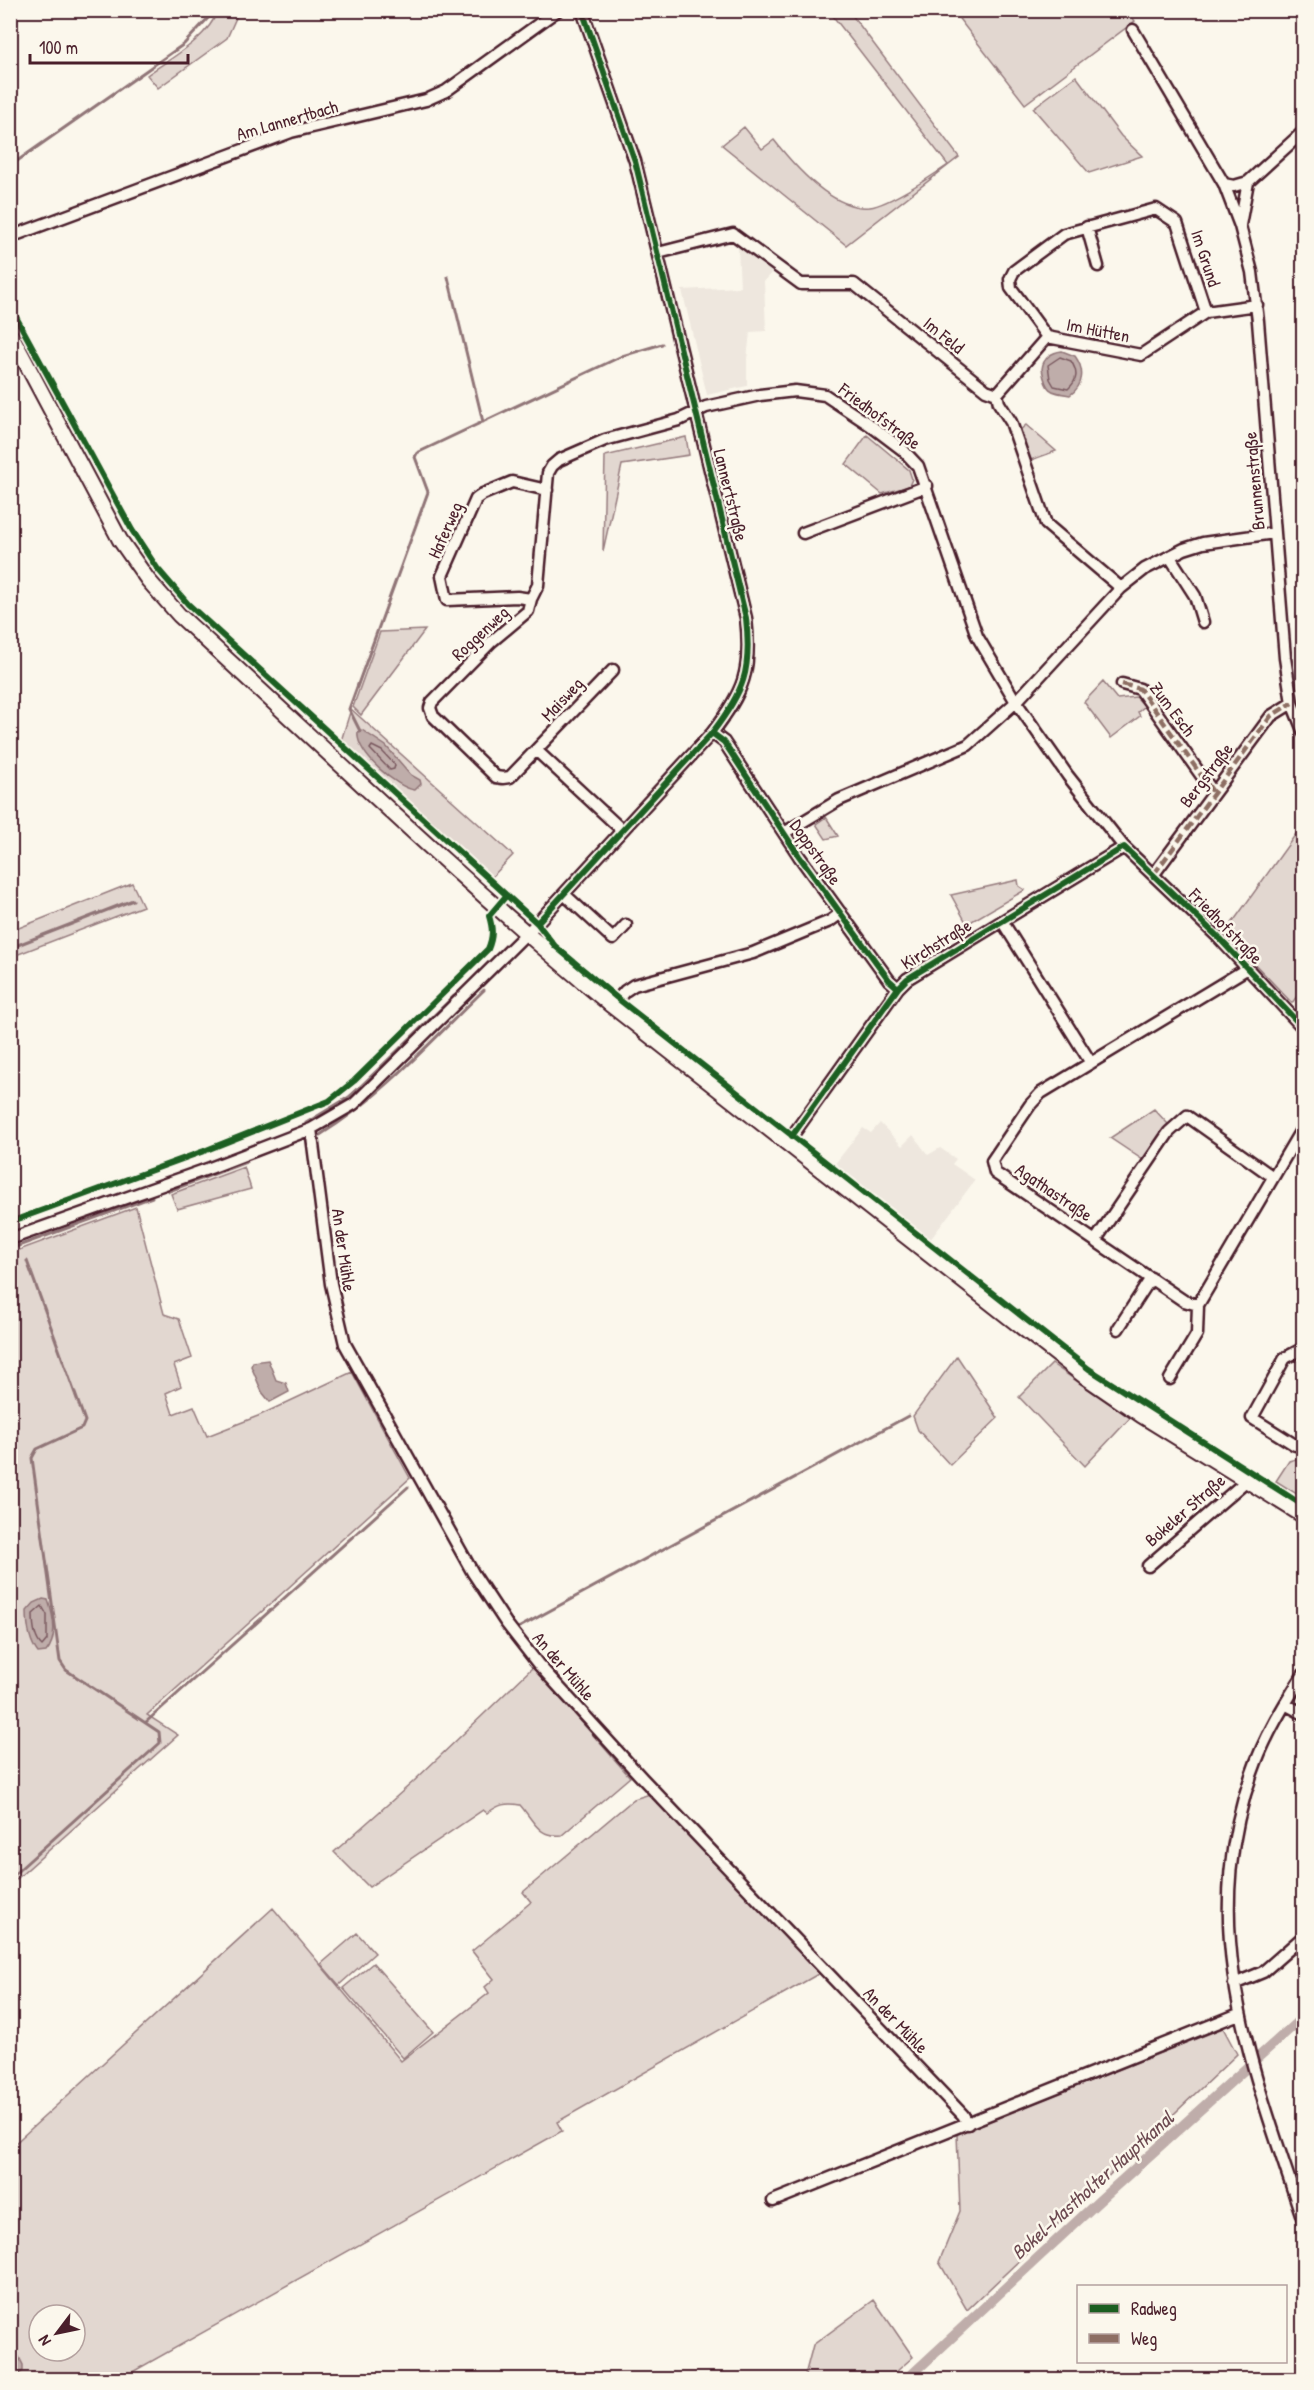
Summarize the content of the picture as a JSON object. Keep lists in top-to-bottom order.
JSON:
{
  "streets": {
    "main road": ["Bokeler Straße"],
    "street": [
      "Am Lannertbach",
      "Im Grund",
      "Im Hütten",
      "Im Feld",
      "Friedhofstraße",
      "Brunnenstraße",
      "Lannertstraße",
      "Haferweg",
      "Roggenweg",
      "Maisweg",
      "Zum Esch",
      "Bergstraße",
      "Doppstraße",
      "Kirchstraße",
      "Agathastraße",
      "An der Mühle"
    ]
  },
  "crossings": [
    ["Im Grund", "Im Hütten"],
    ["Im Grund", "Brunnenstraße"],
    ["Im Hütten", "Im Feld"],
    ["Im Feld", "Lannertstraße"],
    ["Friedhofstraße", "Lannertstraße"],
    ["Friedhofstraße", "Roggenweg"],
    ["Friedhofstraße", "Bergstraße"],
    ["Friedhofstraße", "Doppstraße"],
    ["Friedhofstraße", "Kirchstraße"],
    ["Friedhofstraße", "Agathastraße"],
    ["Brunnenstraße", "Bergstraße"],
    ["Brunnenstraße", "Doppstraße"],
    ["Lannertstraße", "Roggenweg"],
    ["Lannertstraße", "Doppstraße"],
    ["Lannertstraße", "An der Mühle"],
    ["Lannertstraße", "Bokeler Straße"],
    ["Haferweg", "Roggenweg"],
    ["Roggenweg", "Maisweg"],
    ["Zum Esch", "Bergstraße"],
    ["Doppstraße", "Kirchstraße"],
    ["Kirchstraße", "Bokeler Straße"]
  ],
  "water": ["Bokel-Mastholter Hauptkanal"],
  "legend": ["Radweg", "Weg"],
  "scale_bar": "100 m",
  "north": "bottom left"
}
